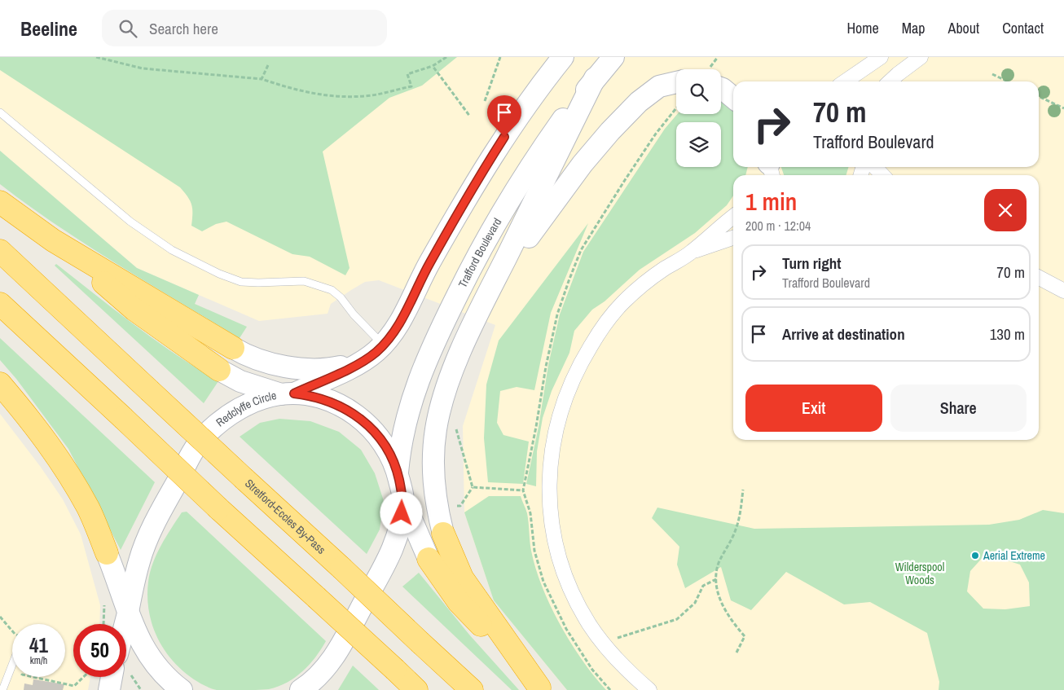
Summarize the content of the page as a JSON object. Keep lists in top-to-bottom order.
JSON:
{
  "streets": {
    "highway": ["Stretford-Eccles By-Pass"],
    "main road": ["Trafford Boulevard", "Redclyffe Circle"]
  },
  "crossings": [
    ["Trafford Boulevard", "Redclyffe Circle"]
  ],
  "parks": ["Wilderspool Woods"],
  "places": ["Aerial Extreme"],
  "page": {
    "header": "Beeline",
    "search": "Search here",
    "nav": [
      "Home",
      "Map",
      "About",
      "Contact"
    ],
    "turn": ["70 m", "Trafford Boulevard"],
    "heading": ["1 min", "200 m · 12:04"],
    "list": [
      {
        "name": "Turn right",
        "note": "Trafford Boulevard",
        "value": "70 m"
      },
      {
        "name": "Arrive at destination",
        "value": "130 m"
      }
    ],
    "buttons": ["Exit", "Share"],
    "speed": "41 km/h",
    "limit": "50"
  }
}
